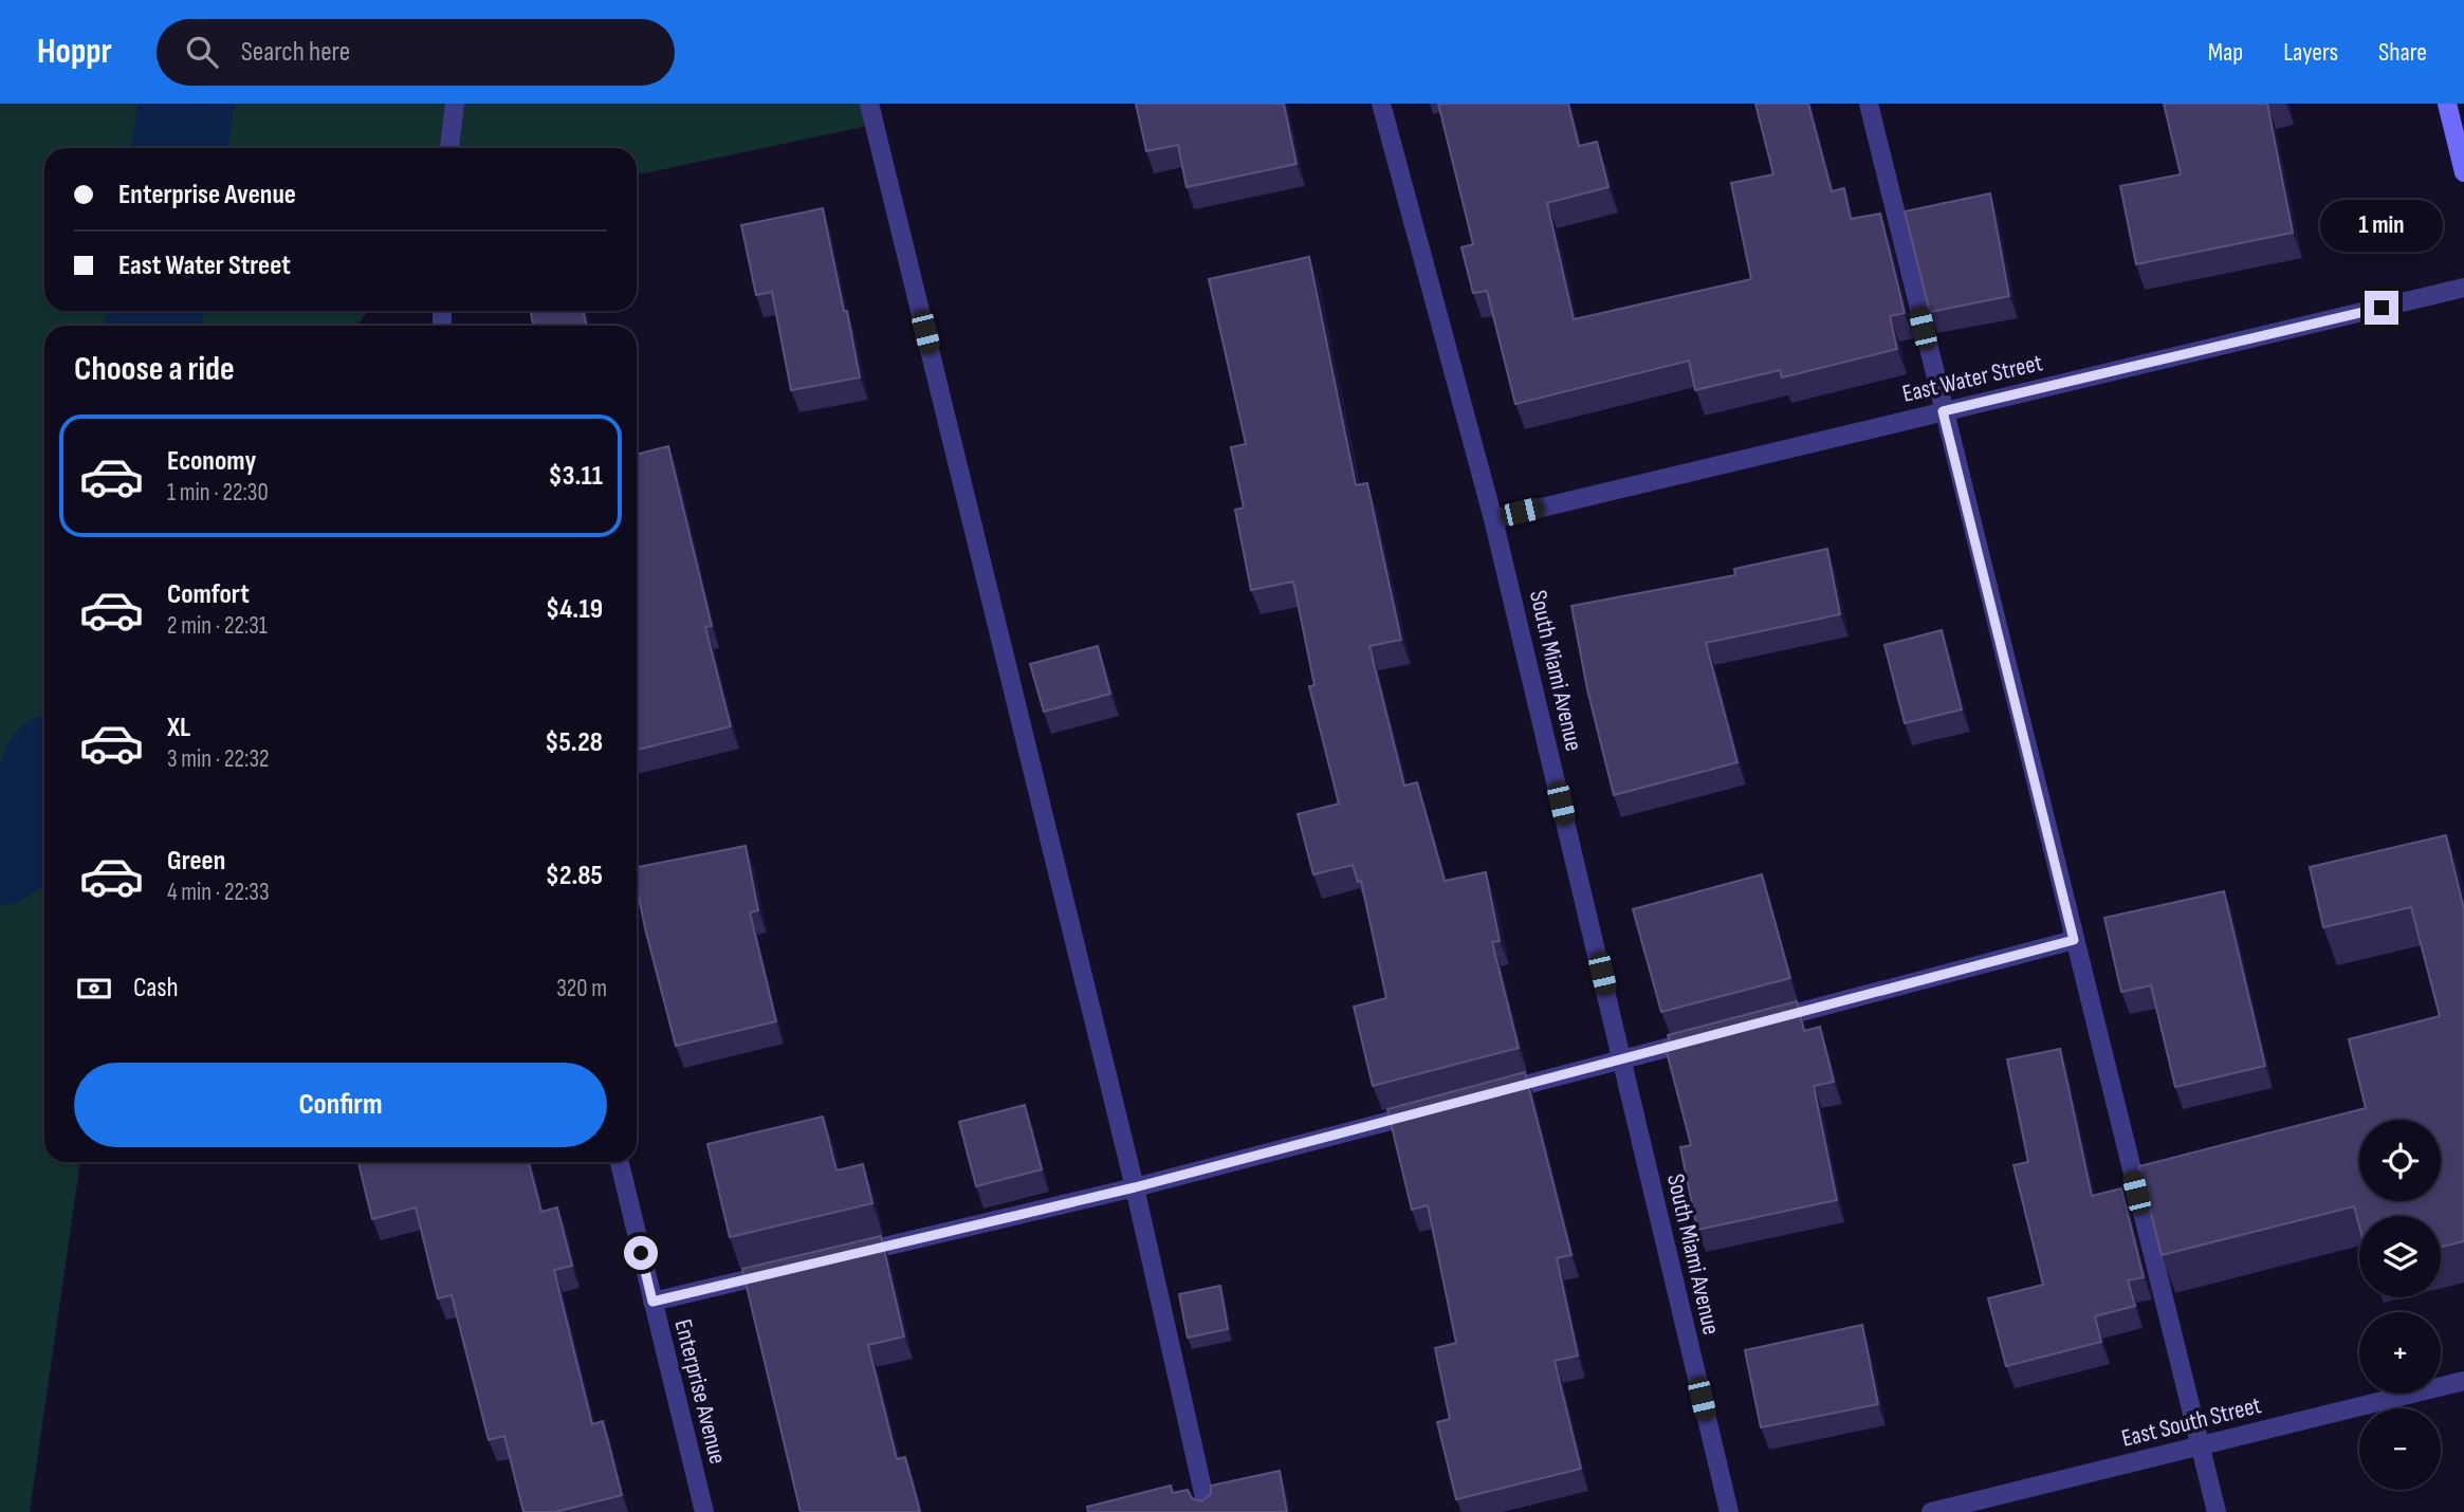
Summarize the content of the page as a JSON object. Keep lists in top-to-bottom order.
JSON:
{
  "streets": {
    "street": [
      "East Water Street",
      "South Miami Avenue",
      "Enterprise Avenue",
      "East South Street"
    ]
  },
  "crossings": [
    ["East Water Street", "South Miami Avenue"]
  ],
  "page": {
    "header": "Hoppr",
    "search": "Search here",
    "nav": ["Map", "Layers", "Share"],
    "banner": ["Enterprise Avenue", "East Water Street"],
    "bubble": "1 min",
    "heading": "Choose a ride",
    "list": [
      {
        "name": "Economy",
        "note": "1 min · 22:30",
        "value": "$3.11"
      },
      {
        "name": "Comfort",
        "note": "2 min · 22:31",
        "value": "$4.19"
      },
      {
        "name": "XL",
        "note": "3 min · 22:32",
        "value": "$5.28"
      },
      {
        "name": "Green",
        "note": "4 min · 22:33",
        "value": "$2.85"
      }
    ],
    "pay": ["Cash", "320 m"],
    "buttons": "Confirm",
    "map_buttons": ["+", "−"]
  }
}
